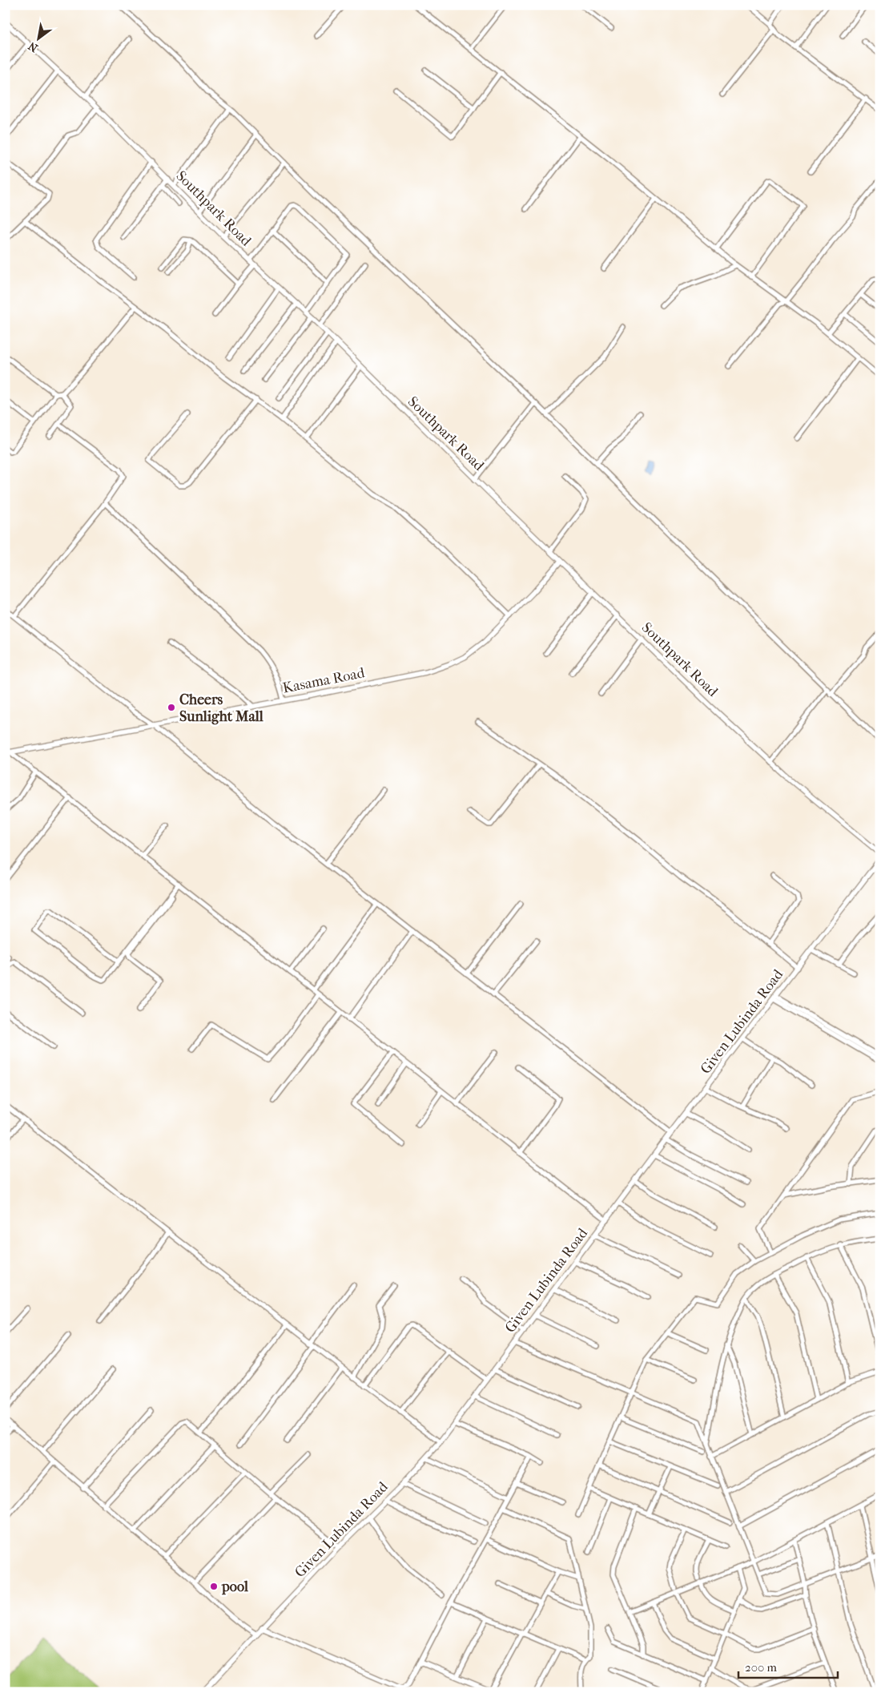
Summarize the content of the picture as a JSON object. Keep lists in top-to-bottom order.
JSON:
{
  "streets": {
    "street": ["Southpark Road", "Kasama Road", "Given Lubinda Road"]
  },
  "crossings": [
    ["Southpark Road", "Kasama Road"]
  ],
  "places": ["Cheers Sunlight Mall", "pool"],
  "scale_bar": "200 m",
  "north": "bottom left"
}
